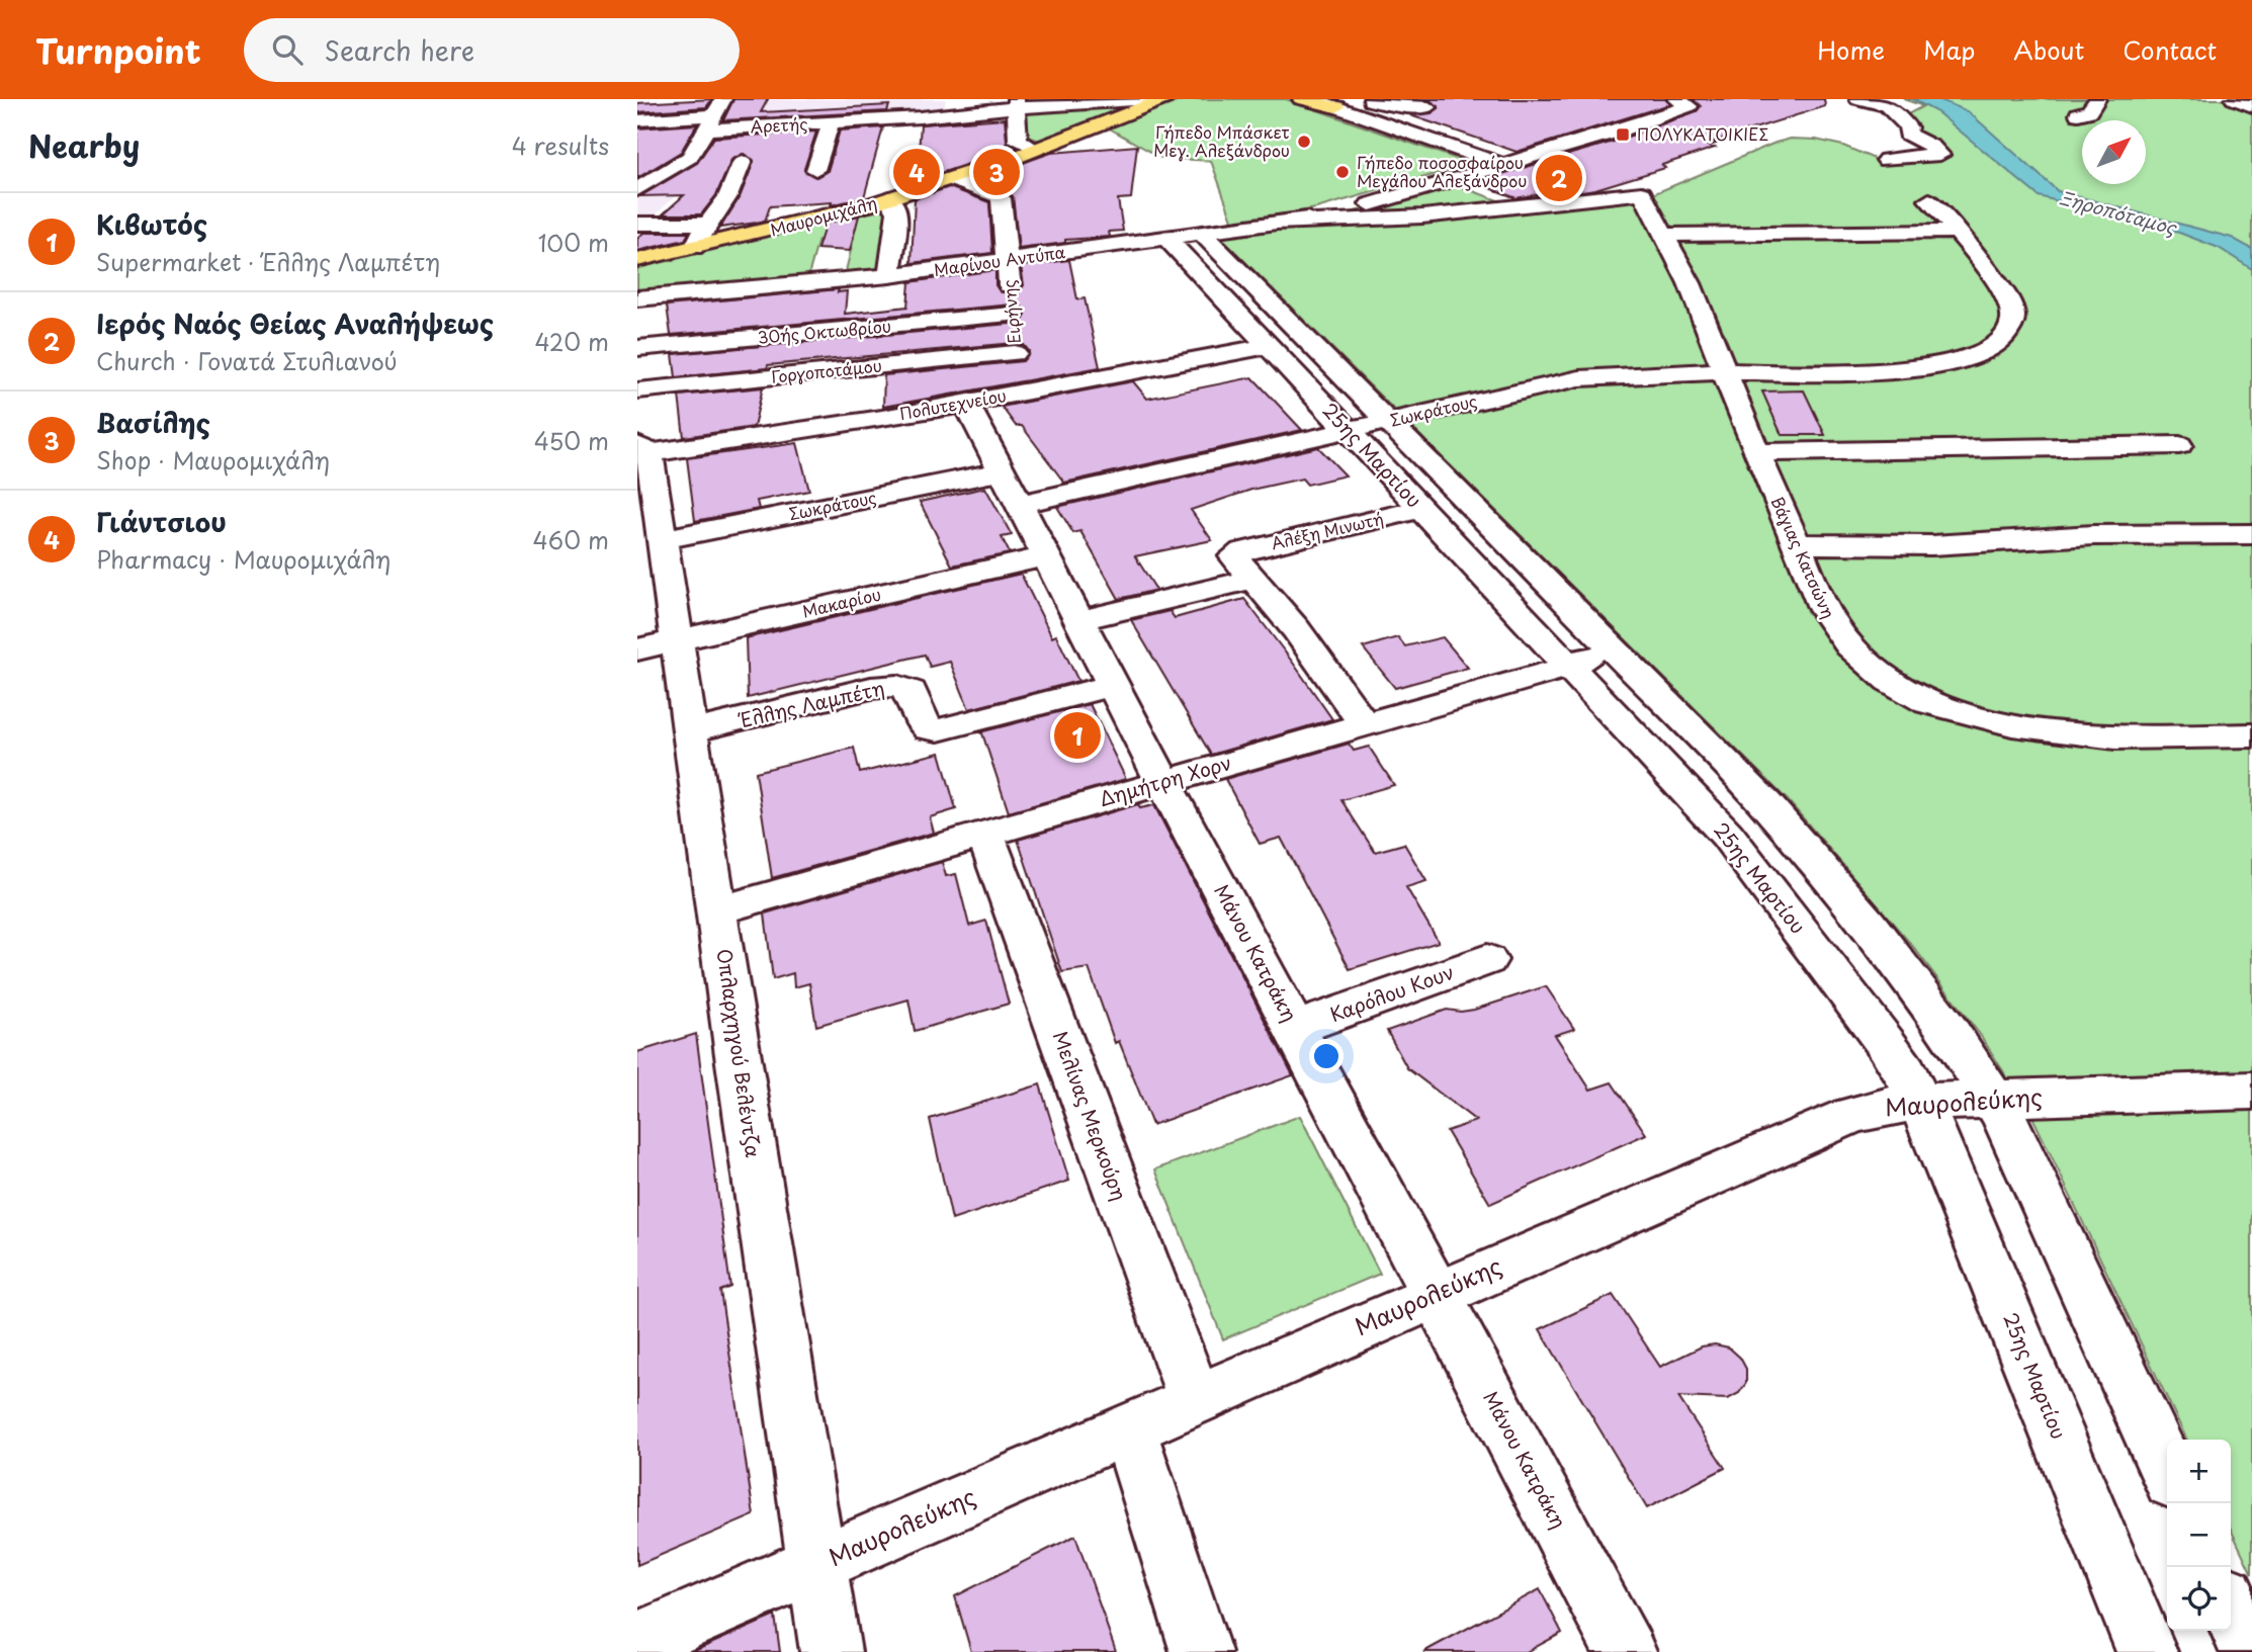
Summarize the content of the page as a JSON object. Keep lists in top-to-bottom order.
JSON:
{
  "streets": {
    "main road": ["Μαυρομιχάλη"],
    "street": [
      "Αρετής",
      "Μαρίνου Αντύπα",
      "Ειρήνης",
      "30ής Οκτωβρίου",
      "Γοργοποτάμου",
      "Πολυτεχνείου",
      "Σωκράτους",
      "25ης Μαρτίου",
      "Αλέξη Μινωτή",
      "Βάγιας Κατσώνη",
      "Μακαρίου",
      "Έλλης Λαμπέτη",
      "Δημήτρη Χορν",
      "Μάνου Κατράκη",
      "Καρόλου Κουν",
      "Οπλαρχηγού Βελέντζα",
      "Μαυρολεύκης",
      "Μελίνας Μερκούρη"
    ]
  },
  "crossings": [
    ["Μαυρομιχάλη", "Ειρήνης"],
    ["Μαρίνου Αντύπα", "Ειρήνης"],
    ["Μαρίνου Αντύπα", "25ης Μαρτίου"],
    ["Ειρήνης", "30ής Οκτωβρίου"],
    ["Ειρήνης", "Γοργοποτάμου"],
    ["Ειρήνης", "Πολυτεχνείου"],
    ["Πολυτεχνείου", "25ης Μαρτίου"],
    ["Πολυτεχνείου", "Μάνου Κατράκη"],
    ["Πολυτεχνείου", "Οπλαρχηγού Βελέντζα"],
    ["Σωκράτους", "25ης Μαρτίου"],
    ["Σωκράτους", "Βάγιας Κατσώνη"],
    ["Σωκράτους", "Μάνου Κατράκη"],
    ["Σωκράτους", "Οπλαρχηγού Βελέντζα"],
    ["25ης Μαρτίου", "Αλέξη Μινωτή"],
    ["25ης Μαρτίου", "Δημήτρη Χορν"],
    ["25ης Μαρτίου", "Μαυρολεύκης"],
    ["Αλέξη Μινωτή", "Μάνου Κατράκη"],
    ["Μακαρίου", "Μάνου Κατράκη"],
    ["Μακαρίου", "Οπλαρχηγού Βελέντζα"],
    ["Έλλης Λαμπέτη", "Μάνου Κατράκη"],
    ["Έλλης Λαμπέτη", "Οπλαρχηγού Βελέντζα"],
    ["Δημήτρη Χορν", "Μάνου Κατράκη"],
    ["Δημήτρη Χορν", "Οπλαρχηγού Βελέντζα"],
    ["Δημήτρη Χορν", "Μελίνας Μερκούρη"],
    ["Μάνου Κατράκη", "Καρόλου Κουν"],
    ["Μάνου Κατράκη", "Μαυρολεύκης"],
    ["Οπλαρχηγού Βελέντζα", "Μαυρολεύκης"],
    ["Μαυρολεύκης", "Μελίνας Μερκούρη"]
  ],
  "water": ["Ξηροπόταμος"],
  "places": {
    "transit": ["ΠΟΛΥΚΑΤΟΙΚΙΕΣ"],
    "other": ["Γήπεδο Μπάσκετ Μεγ. Αλεξάνδρου", "Γήπεδο ποσοσφαίρου Μεγάλου Αλεξάνδρου"]
  },
  "north": "top right",
  "page": {
    "header": "Turnpoint",
    "search": "Search here",
    "nav": [
      "Home",
      "Map",
      "About",
      "Contact"
    ],
    "heading": ["Nearby", "4 results"],
    "pins": [
      "3",
      "4",
      "2",
      "1"
    ],
    "list": [
      {
        "mark": "1",
        "name": "Κιβωτός",
        "note": "Supermarket · Έλλης Λαμπέτη",
        "value": "100 m"
      },
      {
        "mark": "2",
        "name": "Ιερός Ναός Θείας Αναλήψεως",
        "note": "Church · Γονατά Στυλιανού",
        "value": "420 m"
      },
      {
        "mark": "3",
        "name": "Βασίλης",
        "note": "Shop · Μαυρομιχάλη",
        "value": "450 m"
      },
      {
        "mark": "4",
        "name": "Γιάντσιου",
        "note": "Pharmacy · Μαυρομιχάλη",
        "value": "460 m"
      }
    ],
    "map_buttons": ["+", "−"]
  }
}
